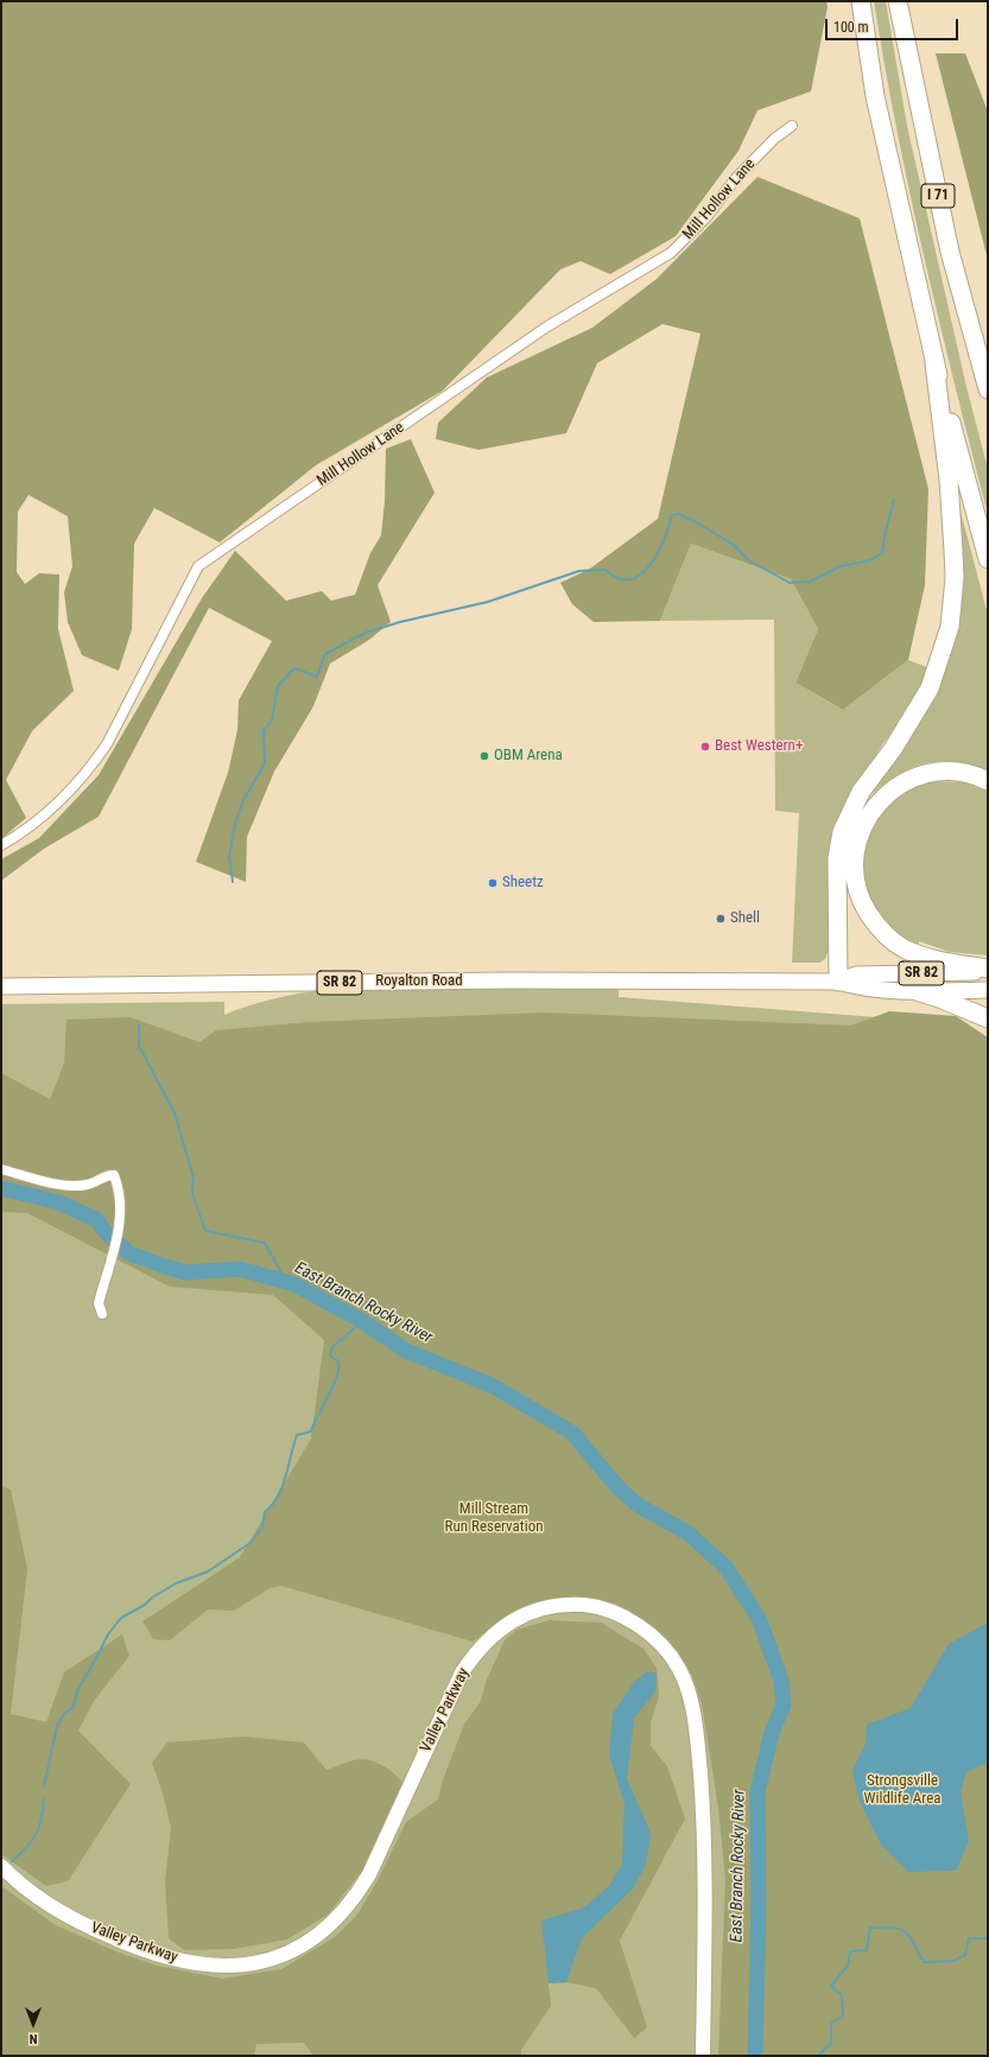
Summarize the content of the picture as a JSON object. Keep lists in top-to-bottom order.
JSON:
{
  "streets": {
    "highway": ["I 71"],
    "main road": ["SR 82", "Royalton Road"],
    "street": ["Mill Hollow Lane", "Valley Parkway"]
  },
  "water": ["East Branch Rocky River"],
  "parks": ["Mill Stream Run Reservation", "Strongsville Wildlife Area"],
  "places": [
    "Best Western+",
    "OBM Arena",
    "Sheetz",
    "Shell"
  ],
  "scale_bar": "100 m",
  "north": "bottom"
}
